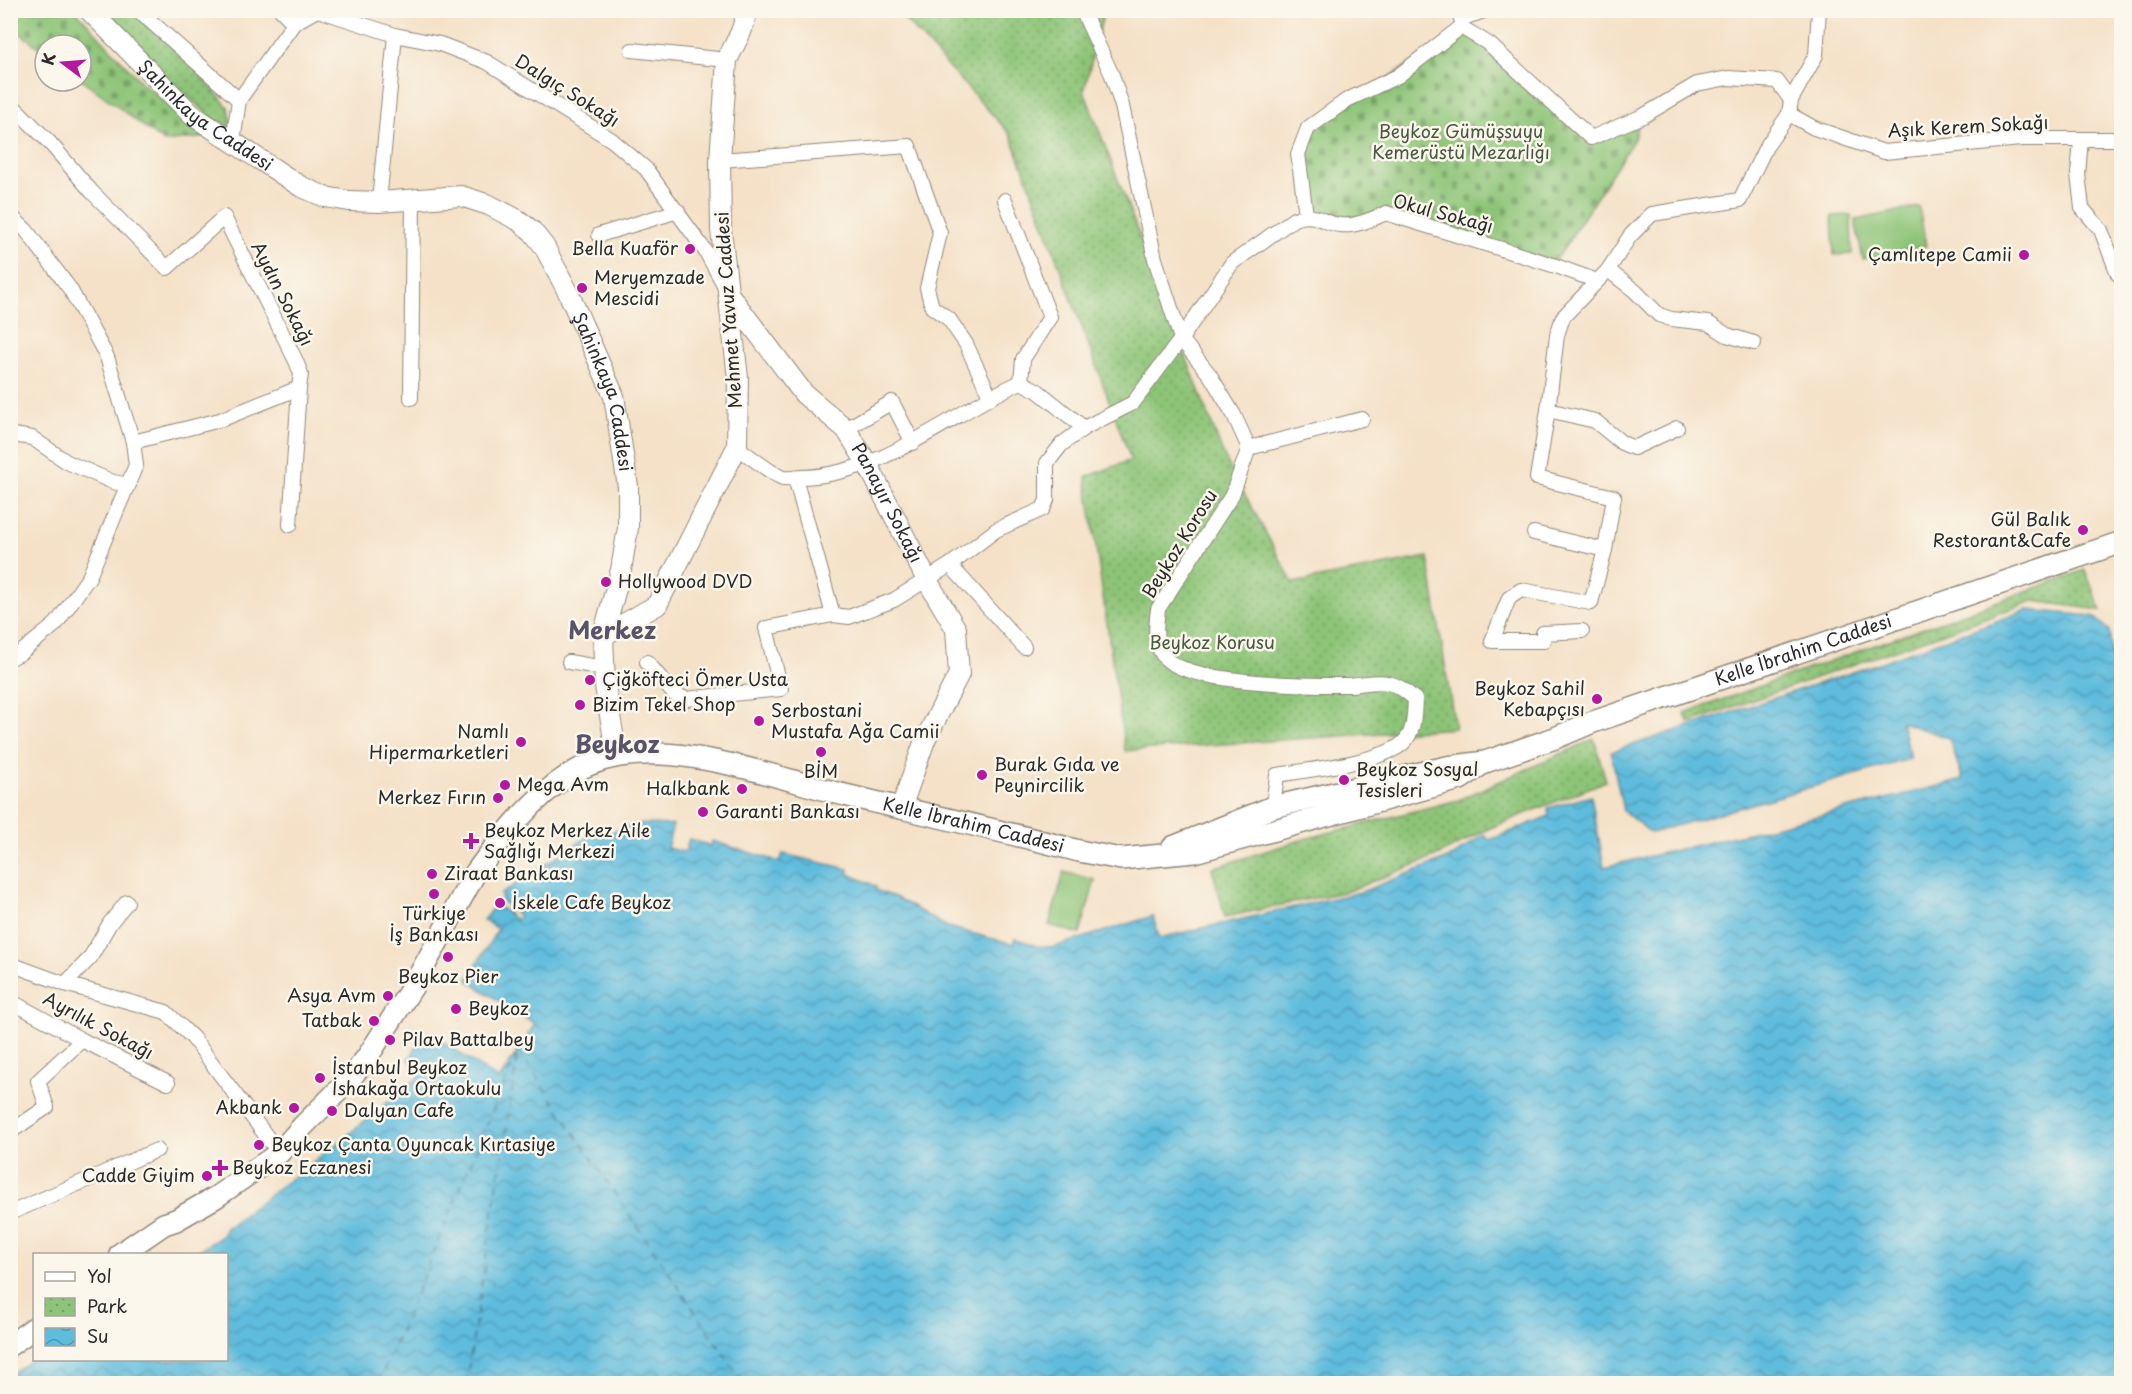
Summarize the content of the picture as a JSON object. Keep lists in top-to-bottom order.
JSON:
{
  "streets": {
    "main road": ["Kelle İbrahim Caddesi"],
    "street": [
      "Dalgıç Sokağı",
      "Şahinkaya Caddesi",
      "Aşık Kerem Sokağı",
      "Okul Sokağı",
      "Aydın Sokağı",
      "Mehmet Yavuz Caddesi",
      "Panayır Sokağı",
      "Beykoz Korosu",
      "Ayrılık Sokağı"
    ]
  },
  "crossings": [
    ["Dalgıç Sokağı", "Mehmet Yavuz Caddesi"],
    ["Dalgıç Sokağı", "Panayır Sokağı"],
    ["Şahinkaya Caddesi", "Mehmet Yavuz Caddesi"],
    ["Şahinkaya Caddesi", "Kelle İbrahim Caddesi"],
    ["Mehmet Yavuz Caddesi", "Panayır Sokağı"],
    ["Panayır Sokağı", "Kelle İbrahim Caddesi"],
    ["Beykoz Korosu", "Kelle İbrahim Caddesi"]
  ],
  "districts": ["Merkez", "Beykoz"],
  "parks": ["Beykoz Gümüşsuyu Kemerüstü Mezarlığı", "Beykoz Korusu"],
  "places": {
    "other": [
      "Bella Kuaför",
      "Çamlıtepe Camii",
      "Meryemzade Mescidi",
      "Gül Balık Restorant&Cafe",
      "Hollywood DVD",
      "Çiğköfteci Ömer Usta",
      "Beykoz Sahil Kebapçısı",
      "Bizim Tekel Shop",
      "Serbostani Mustafa Ağa Camii",
      "Namlı Hipermarketleri",
      "BİM",
      "Burak Gıda ve Peynircilik",
      "Beykoz Sosyal Tesisleri",
      "Mega Avm",
      "Halkbank",
      "Merkez Fırın",
      "Garanti Bankası",
      "Ziraat Bankası",
      "Türkiye İş Bankası",
      "İskele Cafe Beykoz",
      "Beykoz Pier",
      "Asya Avm",
      "Beykoz",
      "Tatbak",
      "Pilav Battalbey",
      "İstanbul Beykoz İshakağa Ortaokulu",
      "Akbank",
      "Dalyan Cafe",
      "Beykoz Çanta Oyuncak Kırtasiye",
      "Cadde Giyim"
    ],
    "health": ["Beykoz Merkez Aile Sağlığı Merkezi", "Beykoz Eczanesi"]
  },
  "legend": ["Yol", "Park", "Su"],
  "north": "left"
}
